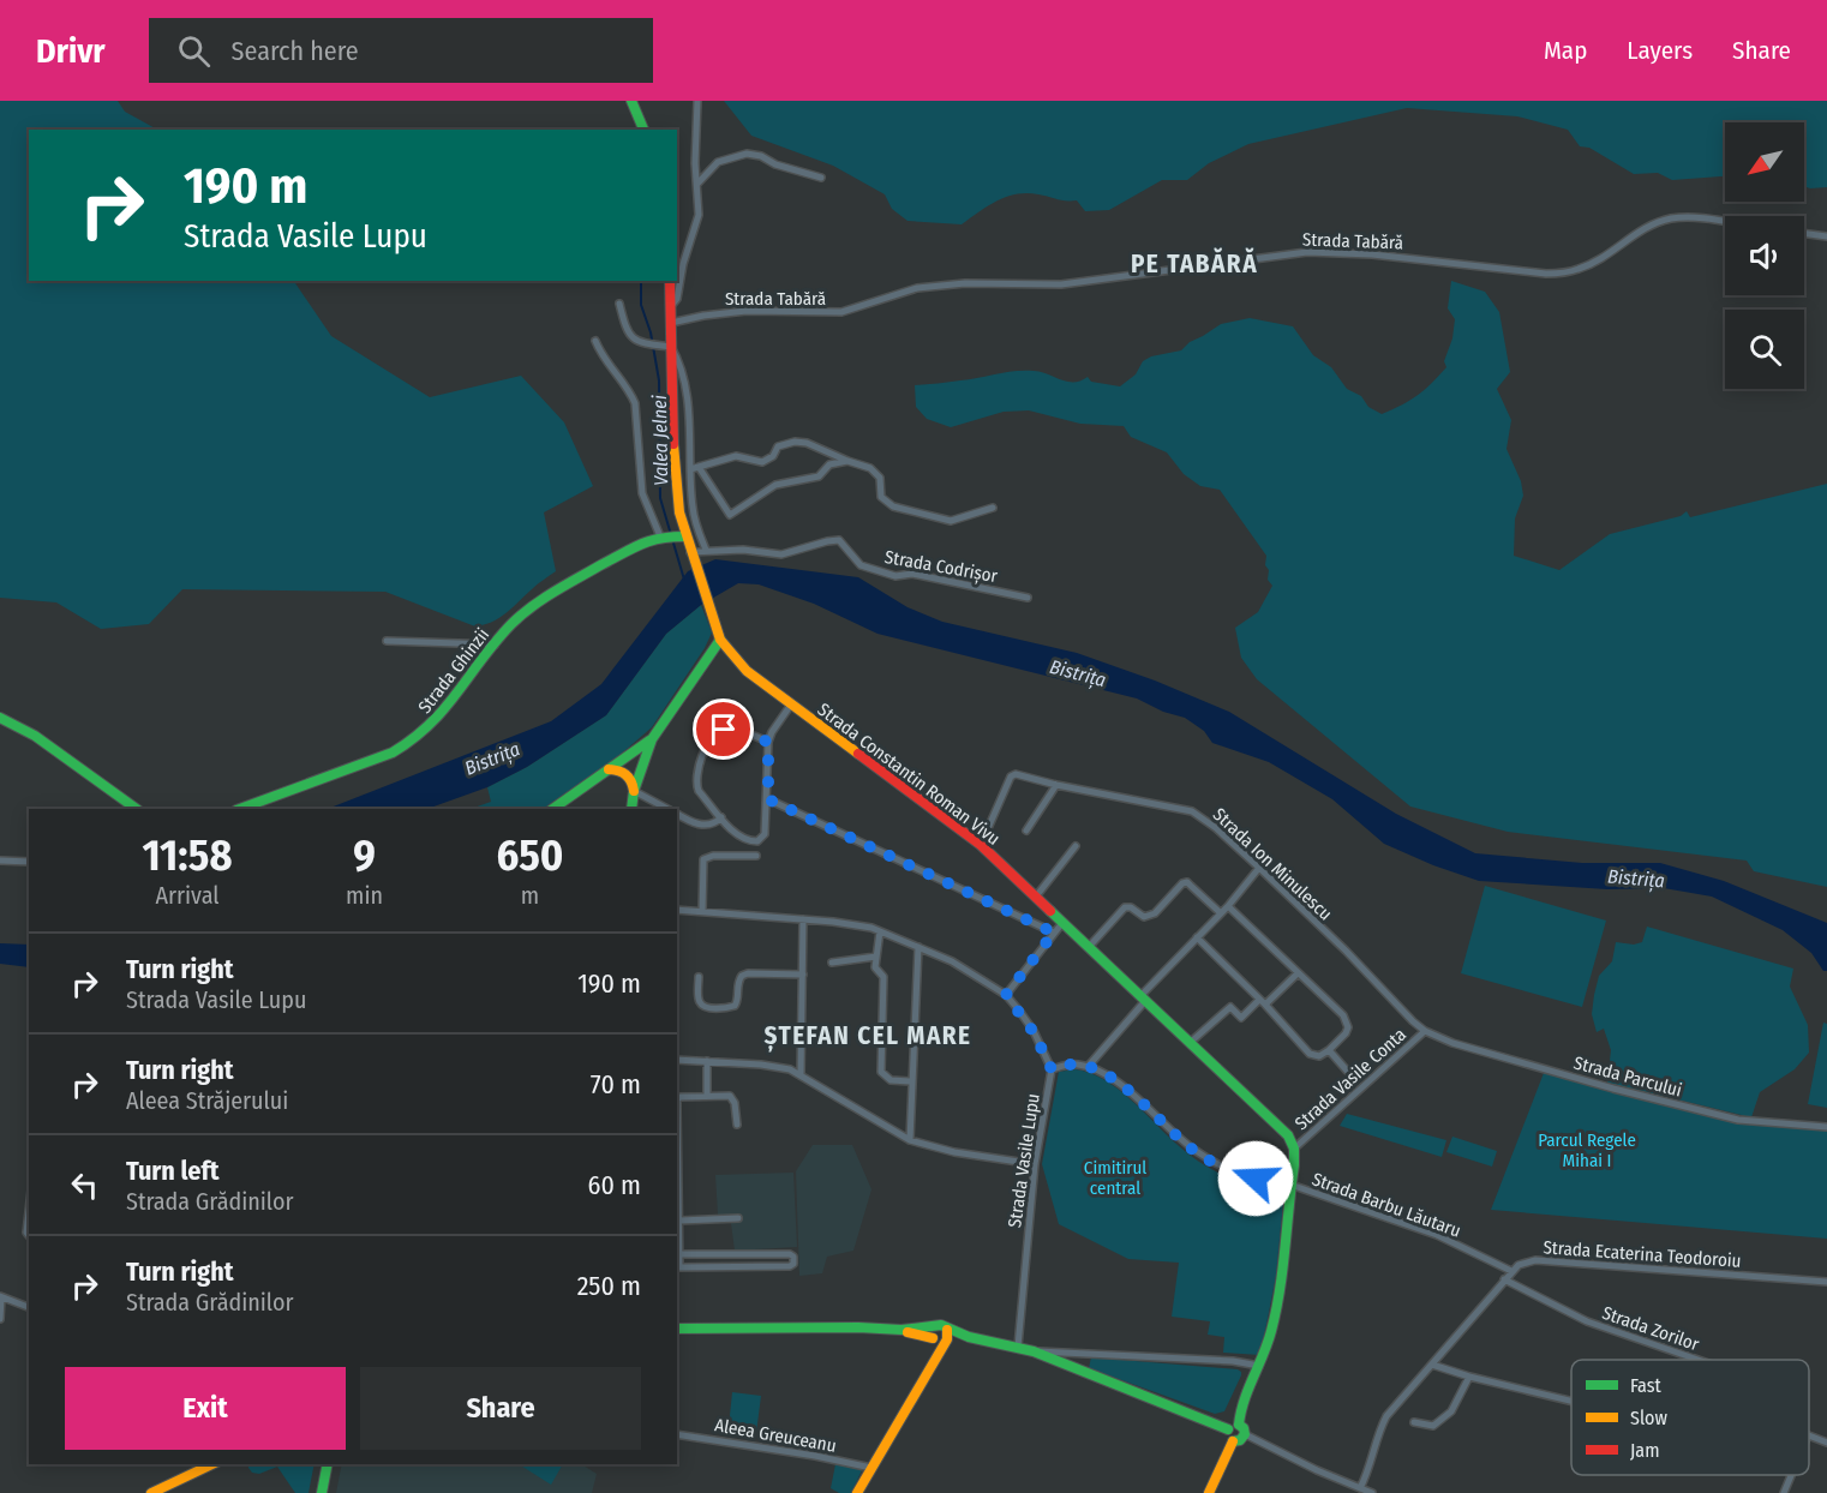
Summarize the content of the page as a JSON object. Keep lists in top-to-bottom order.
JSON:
{
  "streets": {
    "street": [
      "Strada Tabără",
      "Strada Codrișor",
      "Strada Ghinzii",
      "Strada Constantin Roman Vivu",
      "Strada Ion Minulescu",
      "Strada Parcului",
      "Strada Vasile Conta",
      "Strada Vasile Lupu",
      "Strada Barbu Lăutaru",
      "Strada Ecaterina Teodoroiu",
      "Strada Zorilor",
      "Aleea Greuceanu"
    ]
  },
  "crossings": [
    ["Strada Tabără", "Strada Constantin Roman Vivu"],
    ["Strada Codrișor", "Strada Constantin Roman Vivu"],
    ["Strada Ghinzii", "Strada Constantin Roman Vivu"],
    ["Strada Constantin Roman Vivu", "Strada Ion Minulescu"],
    ["Strada Constantin Roman Vivu", "Strada Vasile Conta"],
    ["Strada Ion Minulescu", "Strada Parcului"],
    ["Strada Ion Minulescu", "Strada Vasile Conta"],
    ["Strada Parcului", "Strada Vasile Conta"],
    ["Strada Barbu Lăutaru", "Strada Ecaterina Teodoroiu"],
    ["Strada Ecaterina Teodoroiu", "Strada Zorilor"]
  ],
  "districts": ["PE TABĂRĂ", "ȘTEFAN CEL MARE"],
  "water": ["Valea Jelnei", "Bistrița"],
  "parks": ["Parcul Regele Mihai I", "Cimitirul central"],
  "legend": ["Fast", "Slow", "Jam"],
  "north": "bottom left",
  "page": {
    "header": "Drivr",
    "search": "Search here",
    "nav": ["Map", "Layers", "Share"],
    "turn": ["190 m", "Strada Vasile Lupu"],
    "eta": [
      "11:58",
      "Arrival",
      "9",
      "min",
      "650",
      "m"
    ],
    "list": [
      {
        "name": "Turn right",
        "note": "Strada Vasile Lupu",
        "value": "190 m"
      },
      {
        "name": "Turn right",
        "note": "Aleea Străjerului",
        "value": "70 m"
      },
      {
        "name": "Turn left",
        "note": "Strada Grădinilor",
        "value": "60 m"
      },
      {
        "name": "Turn right",
        "note": "Strada Grădinilor",
        "value": "250 m"
      }
    ],
    "buttons": ["Exit", "Share"]
  }
}
